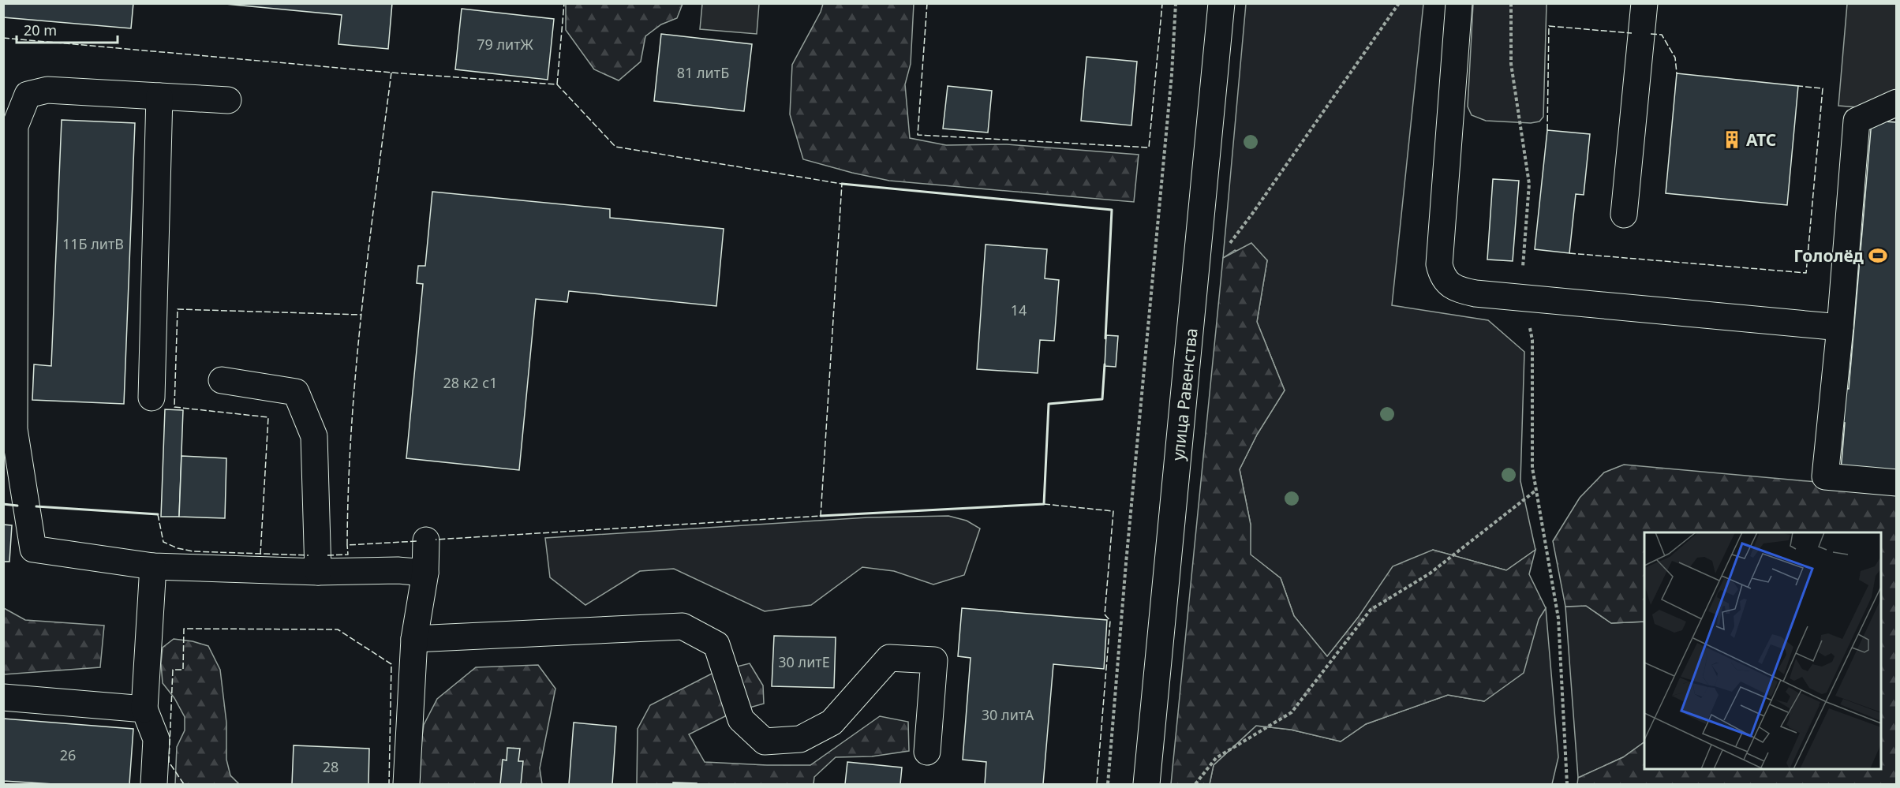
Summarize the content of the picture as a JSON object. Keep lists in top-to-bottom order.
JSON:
{
  "streets": {
    "street": ["улица Равенства"]
  },
  "places": {
    "building": ["АТС"],
    "sports": ["Гололёд"]
  },
  "house_numbers": [
    "79 литЖ",
    "81 литБ",
    "11Б литВ",
    "14",
    "28 к2 с1",
    "30 литЕ",
    "30 литА",
    "26",
    "28"
  ],
  "scale_bar": "20 m"
}
